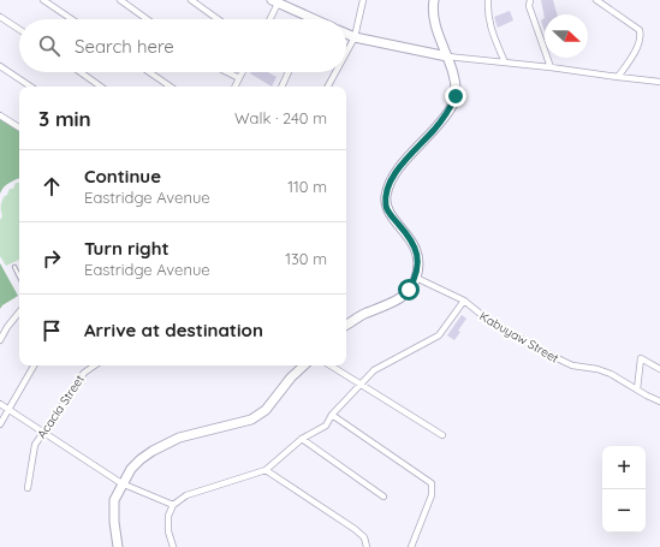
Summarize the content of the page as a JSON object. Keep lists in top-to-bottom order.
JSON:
{
  "streets": {
    "street": ["Kabuyaw Street", "Acacia Street"]
  },
  "north": "right",
  "page": {
    "search": "Search here",
    "heading": ["3 min", "Walk · 240 m"],
    "list": [
      ["Continue", "Eastridge Avenue", "110 m"],
      ["Turn right", "Eastridge Avenue", "130 m"],
      "Arrive at destination"
    ],
    "map_buttons": ["+", "−"]
  }
}
